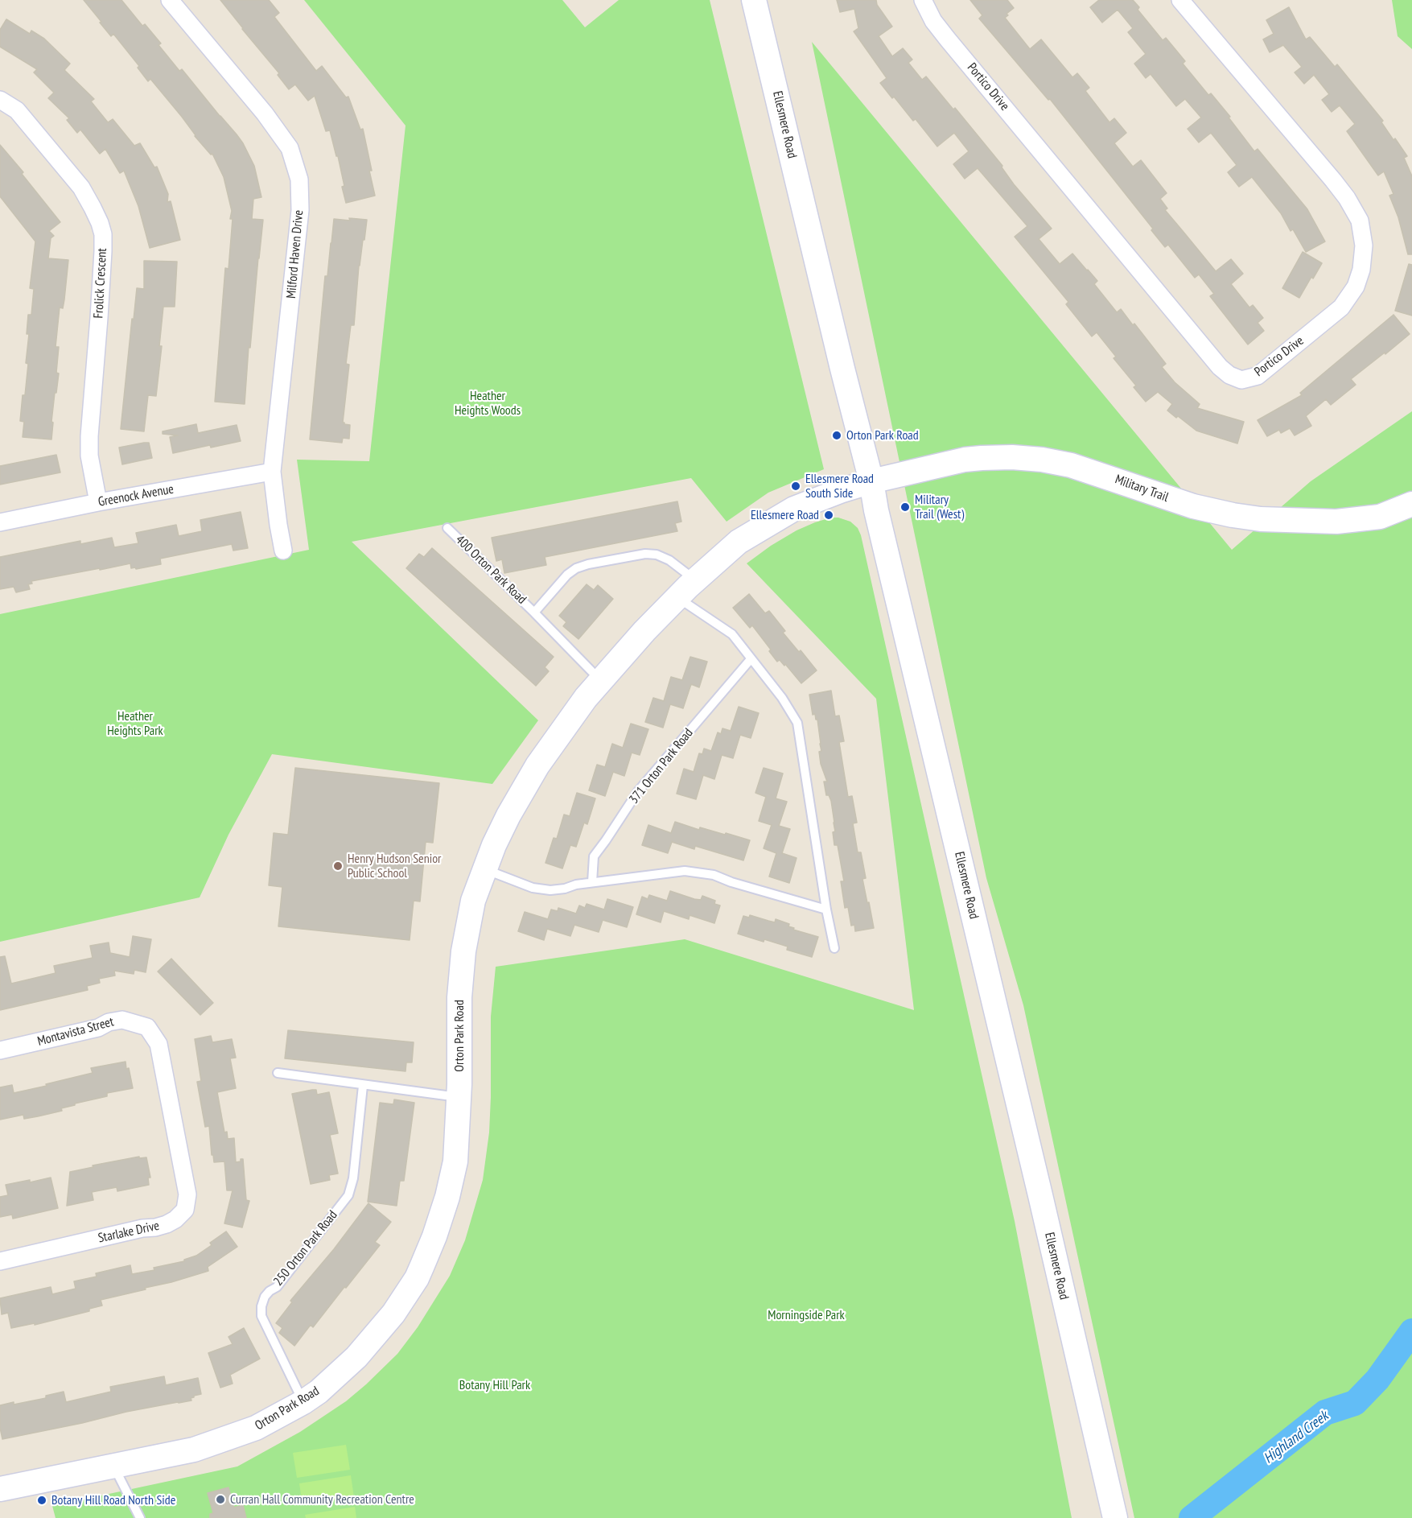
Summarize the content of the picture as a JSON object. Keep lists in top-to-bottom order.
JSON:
{
  "streets": {
    "street": [
      "Portico Drive",
      "Ellesmere Road",
      "Milford Haven Drive",
      "Frolick Crescent",
      "Military Trail",
      "Greenock Avenue",
      "Montavista Street",
      "Orton Park Road",
      "Starlake Drive"
    ],
    "lane": ["400 Orton Park Road", "371 Orton Park Road", "250 Orton Park Road"]
  },
  "crossings": [
    ["Ellesmere Road", "Military Trail"],
    ["Ellesmere Road", "Orton Park Road"],
    ["Milford Haven Drive", "Greenock Avenue"],
    ["Frolick Crescent", "Greenock Avenue"],
    ["Military Trail", "Orton Park Road"],
    ["400 Orton Park Road", "Orton Park Road"],
    ["Montavista Street", "Starlake Drive"],
    ["Orton Park Road", "250 Orton Park Road"]
  ],
  "water": ["Highland Creek"],
  "parks": [
    "Heather Heights Woods",
    "Heather Heights Park",
    "Morningside Park",
    "Botany Hill Park"
  ],
  "places": [
    "Orton Park Road",
    "Ellesmere Road South Side",
    "Military Trail (West)",
    "Ellesmere Road",
    "Henry Hudson Senior Public School",
    "Curran Hall Community Recreation Centre",
    "Botany Hill Road North Side"
  ]
}
